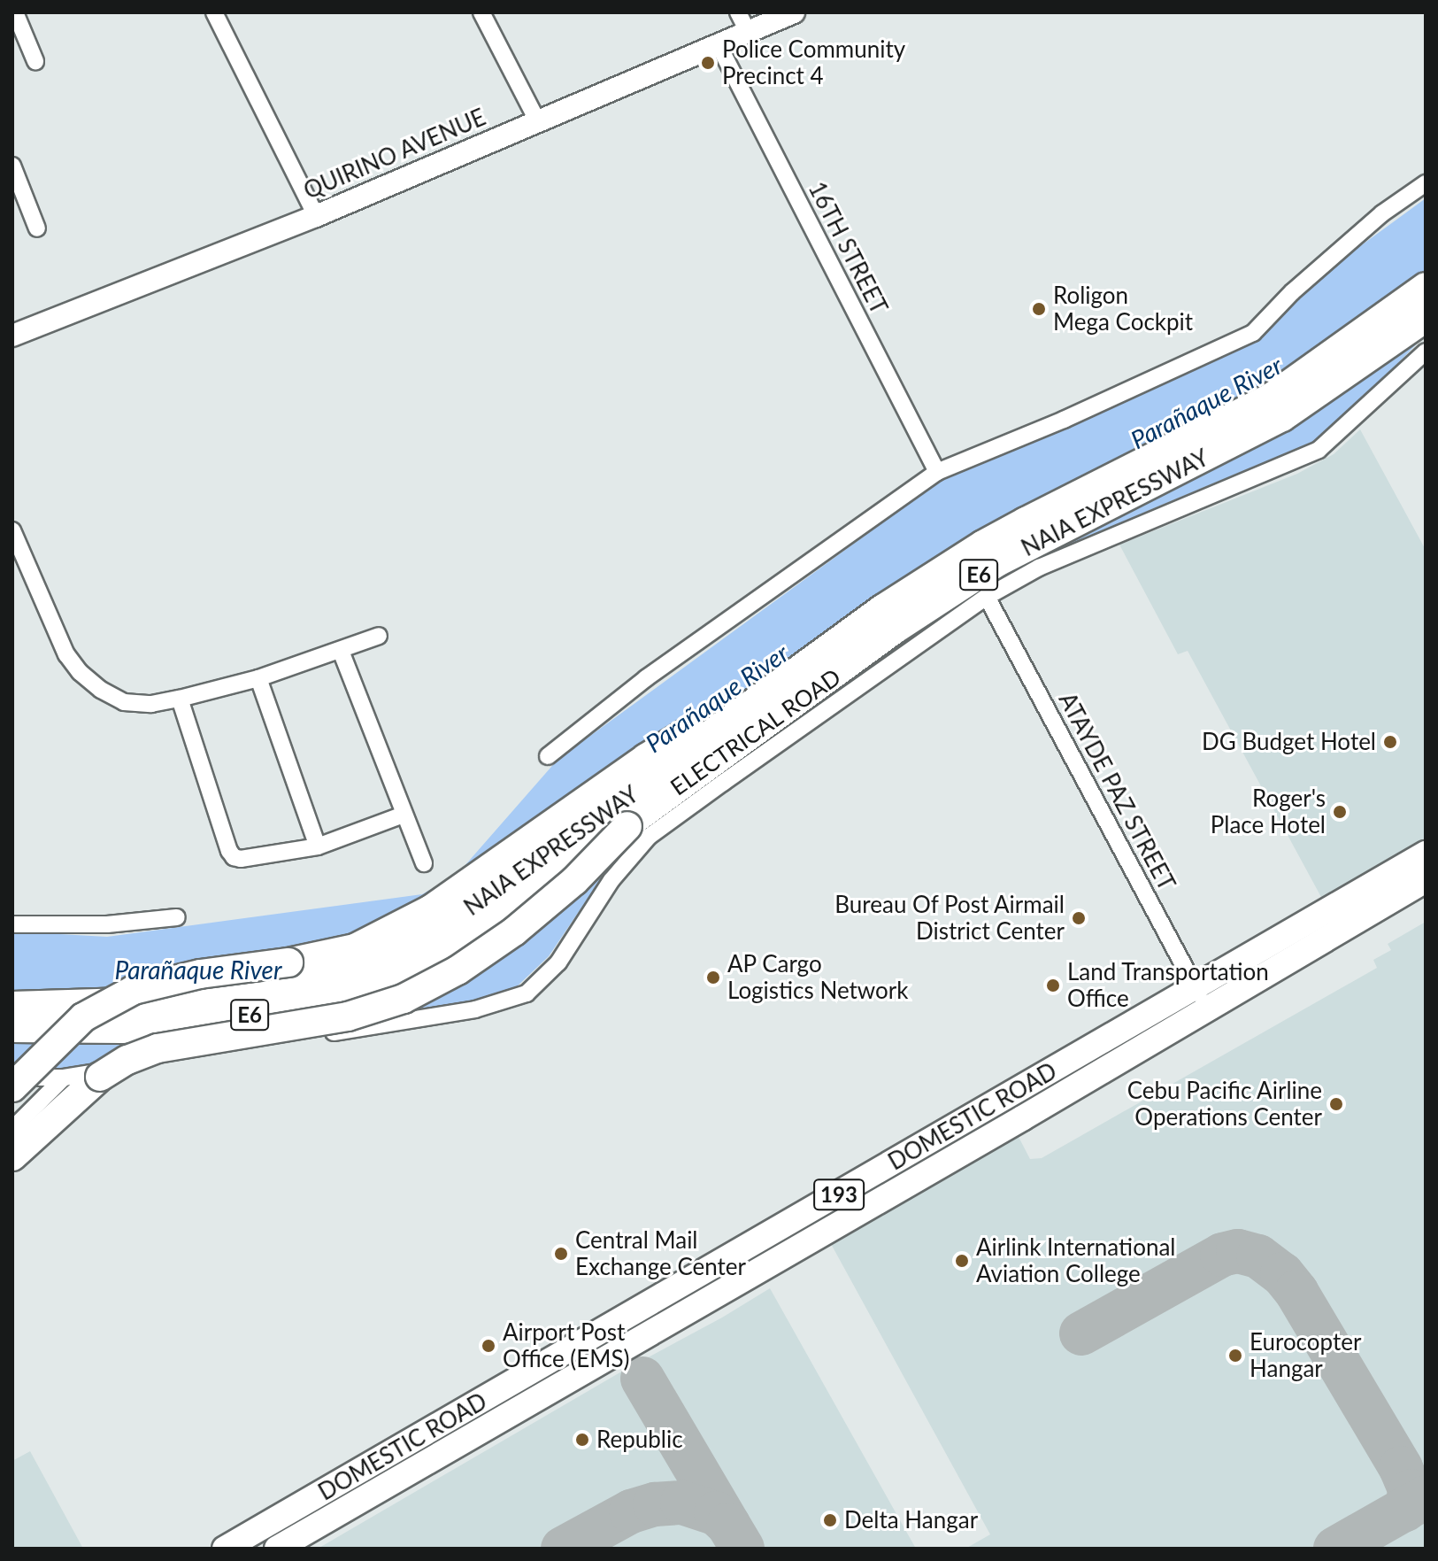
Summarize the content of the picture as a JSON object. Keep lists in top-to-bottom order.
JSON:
{
  "streets": {
    "highway": ["NAIA EXPRESSWAY", "E6"],
    "main road": ["QUIRINO AVENUE", "DOMESTIC ROAD", "193"],
    "street": ["16TH STREET", "ELECTRICAL ROAD", "ATAYDE PAZ STREET"]
  },
  "crossings": [
    ["QUIRINO AVENUE", "16TH STREET"],
    ["ELECTRICAL ROAD", "ATAYDE PAZ STREET"],
    ["ATAYDE PAZ STREET", "DOMESTIC ROAD"]
  ],
  "water": ["Parañaque River"],
  "places": [
    "Police Community Precinct 4",
    "Roligon Mega Cockpit",
    "DG Budget Hotel",
    "Roger's Place Hotel",
    "Bureau Of Post Airmail District Center",
    "AP Cargo Logistics Network",
    "Land Transportation Office",
    "Cebu Pacific Airline Operations Center",
    "Central Mail Exchange Center",
    "Airlink International Aviation College",
    "Airport Post Office (EMS)",
    "Eurocopter Hangar",
    "Republic",
    "Delta Hangar"
  ]
}
